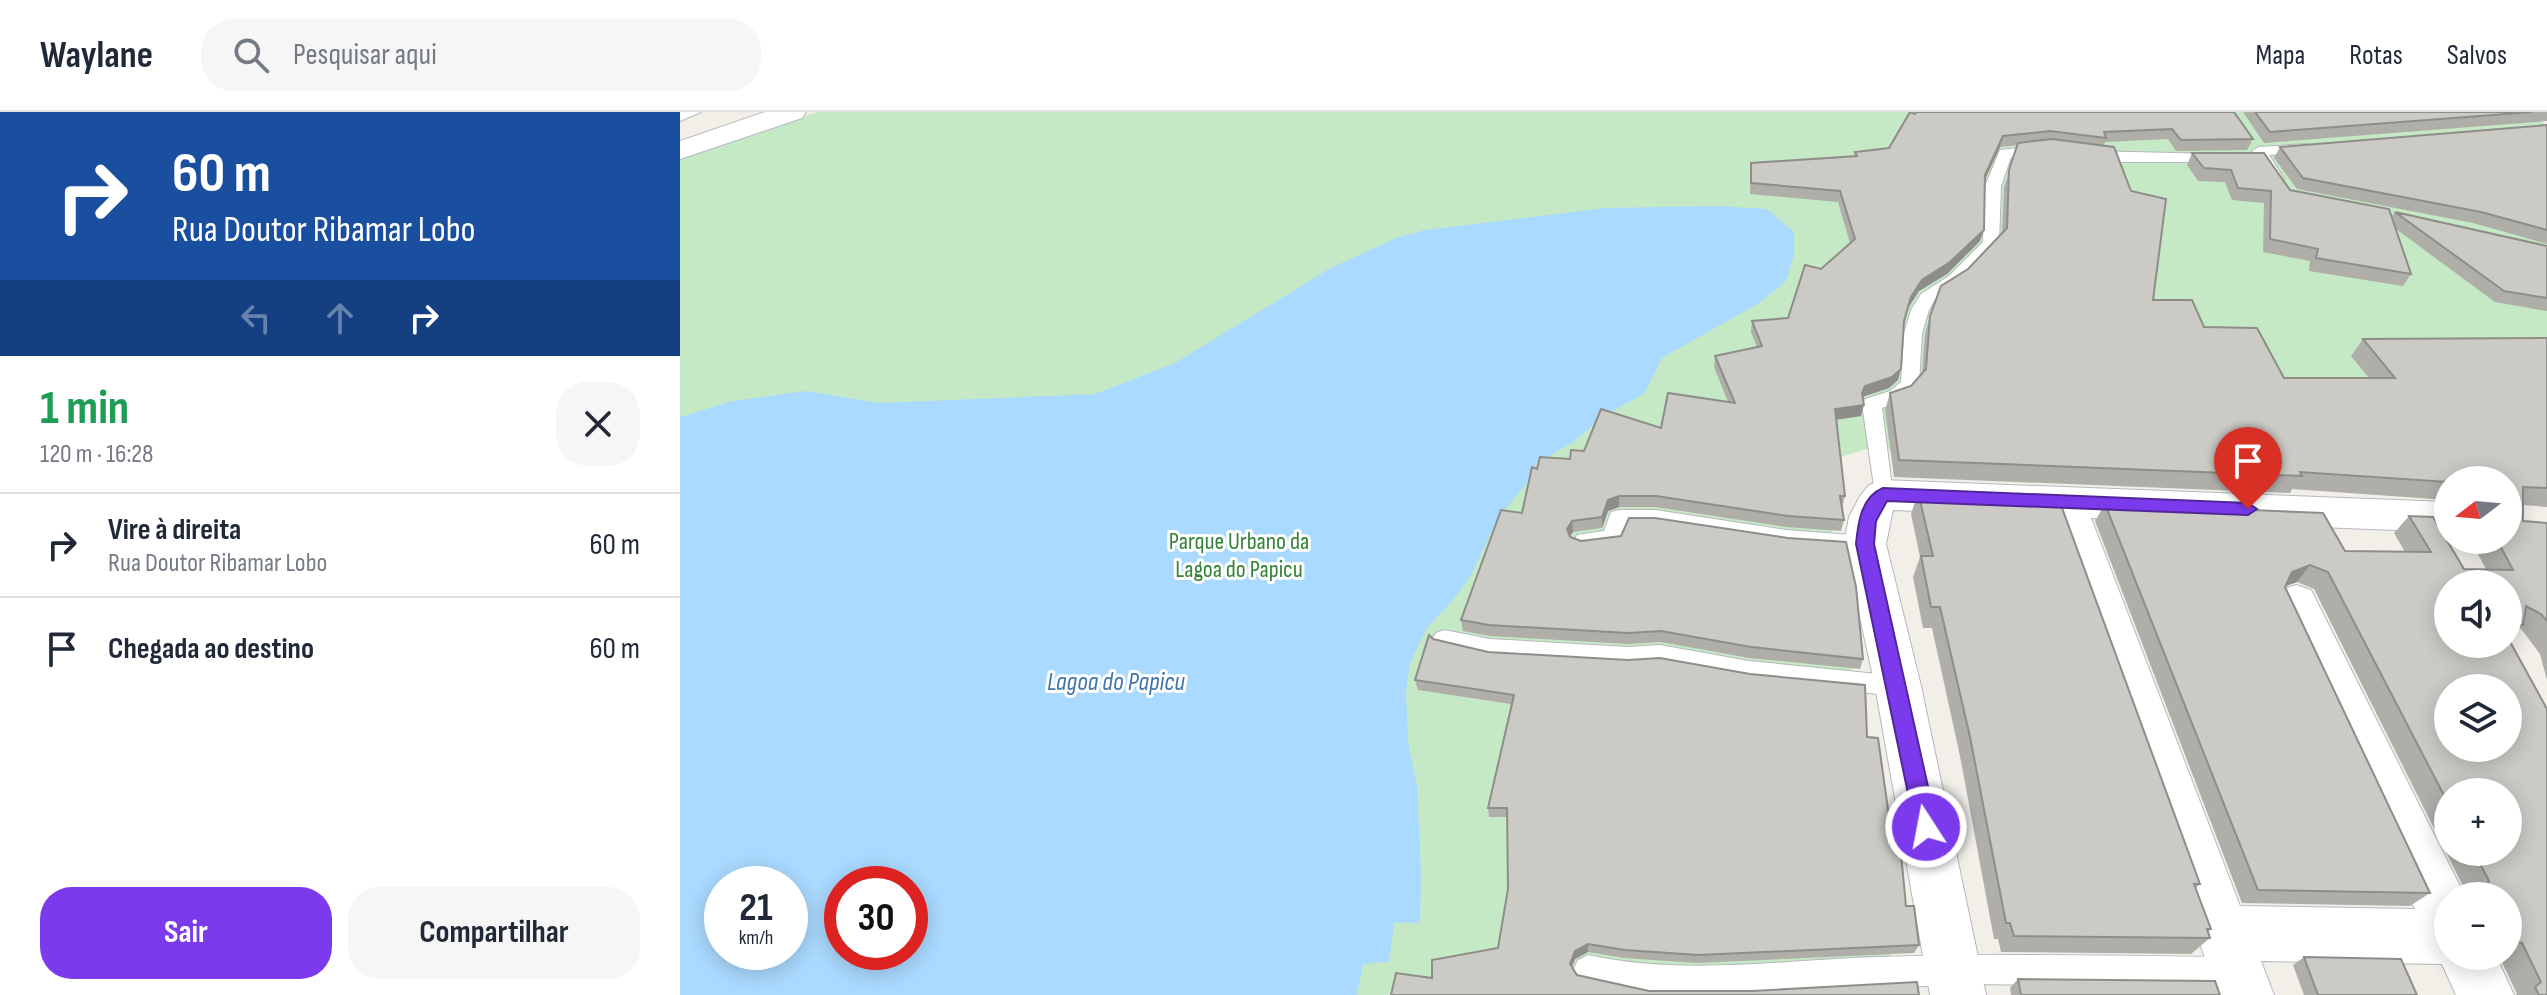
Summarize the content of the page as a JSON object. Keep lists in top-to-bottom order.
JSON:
{
  "water": ["Lagoa do Papicu"],
  "parks": ["Parque Urbano da Lagoa do Papicu"],
  "north": "left",
  "page": {
    "header": "Waylane",
    "search": "Pesquisar aqui",
    "nav": ["Mapa", "Rotas", "Salvos"],
    "turn": ["60 m", "Rua Doutor Ribamar Lobo"],
    "heading": ["1 min", "120 m · 16:28"],
    "map_buttons": ["+", "−"],
    "list": [
      {
        "name": "Vire à direita",
        "note": "Rua Doutor Ribamar Lobo",
        "value": "60 m"
      },
      {
        "name": "Chegada ao destino",
        "value": "60 m"
      }
    ],
    "speed": "21 km/h",
    "limit": "30",
    "buttons": ["Sair", "Compartilhar"]
  }
}
